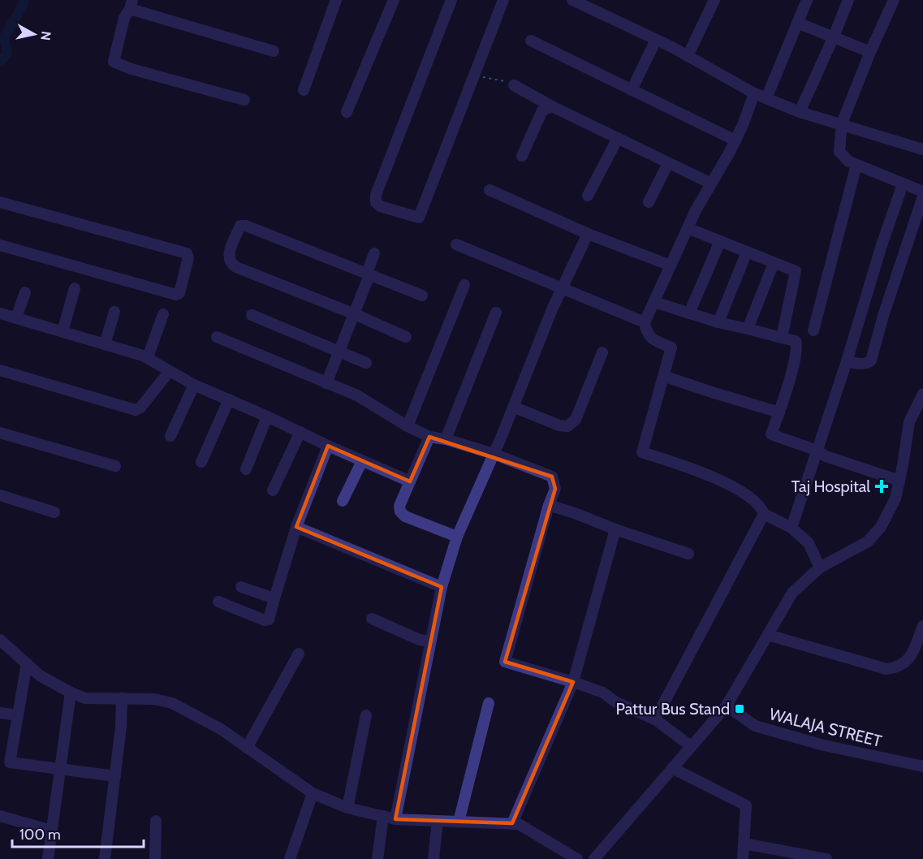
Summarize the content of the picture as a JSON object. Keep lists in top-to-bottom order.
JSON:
{
  "streets": {
    "street": ["WALAJA STREET"]
  },
  "places": {
    "health": ["Taj Hospital"],
    "transit": ["Pattur Bus Stand"]
  },
  "scale_bar": "100 m",
  "north": "right"
}
